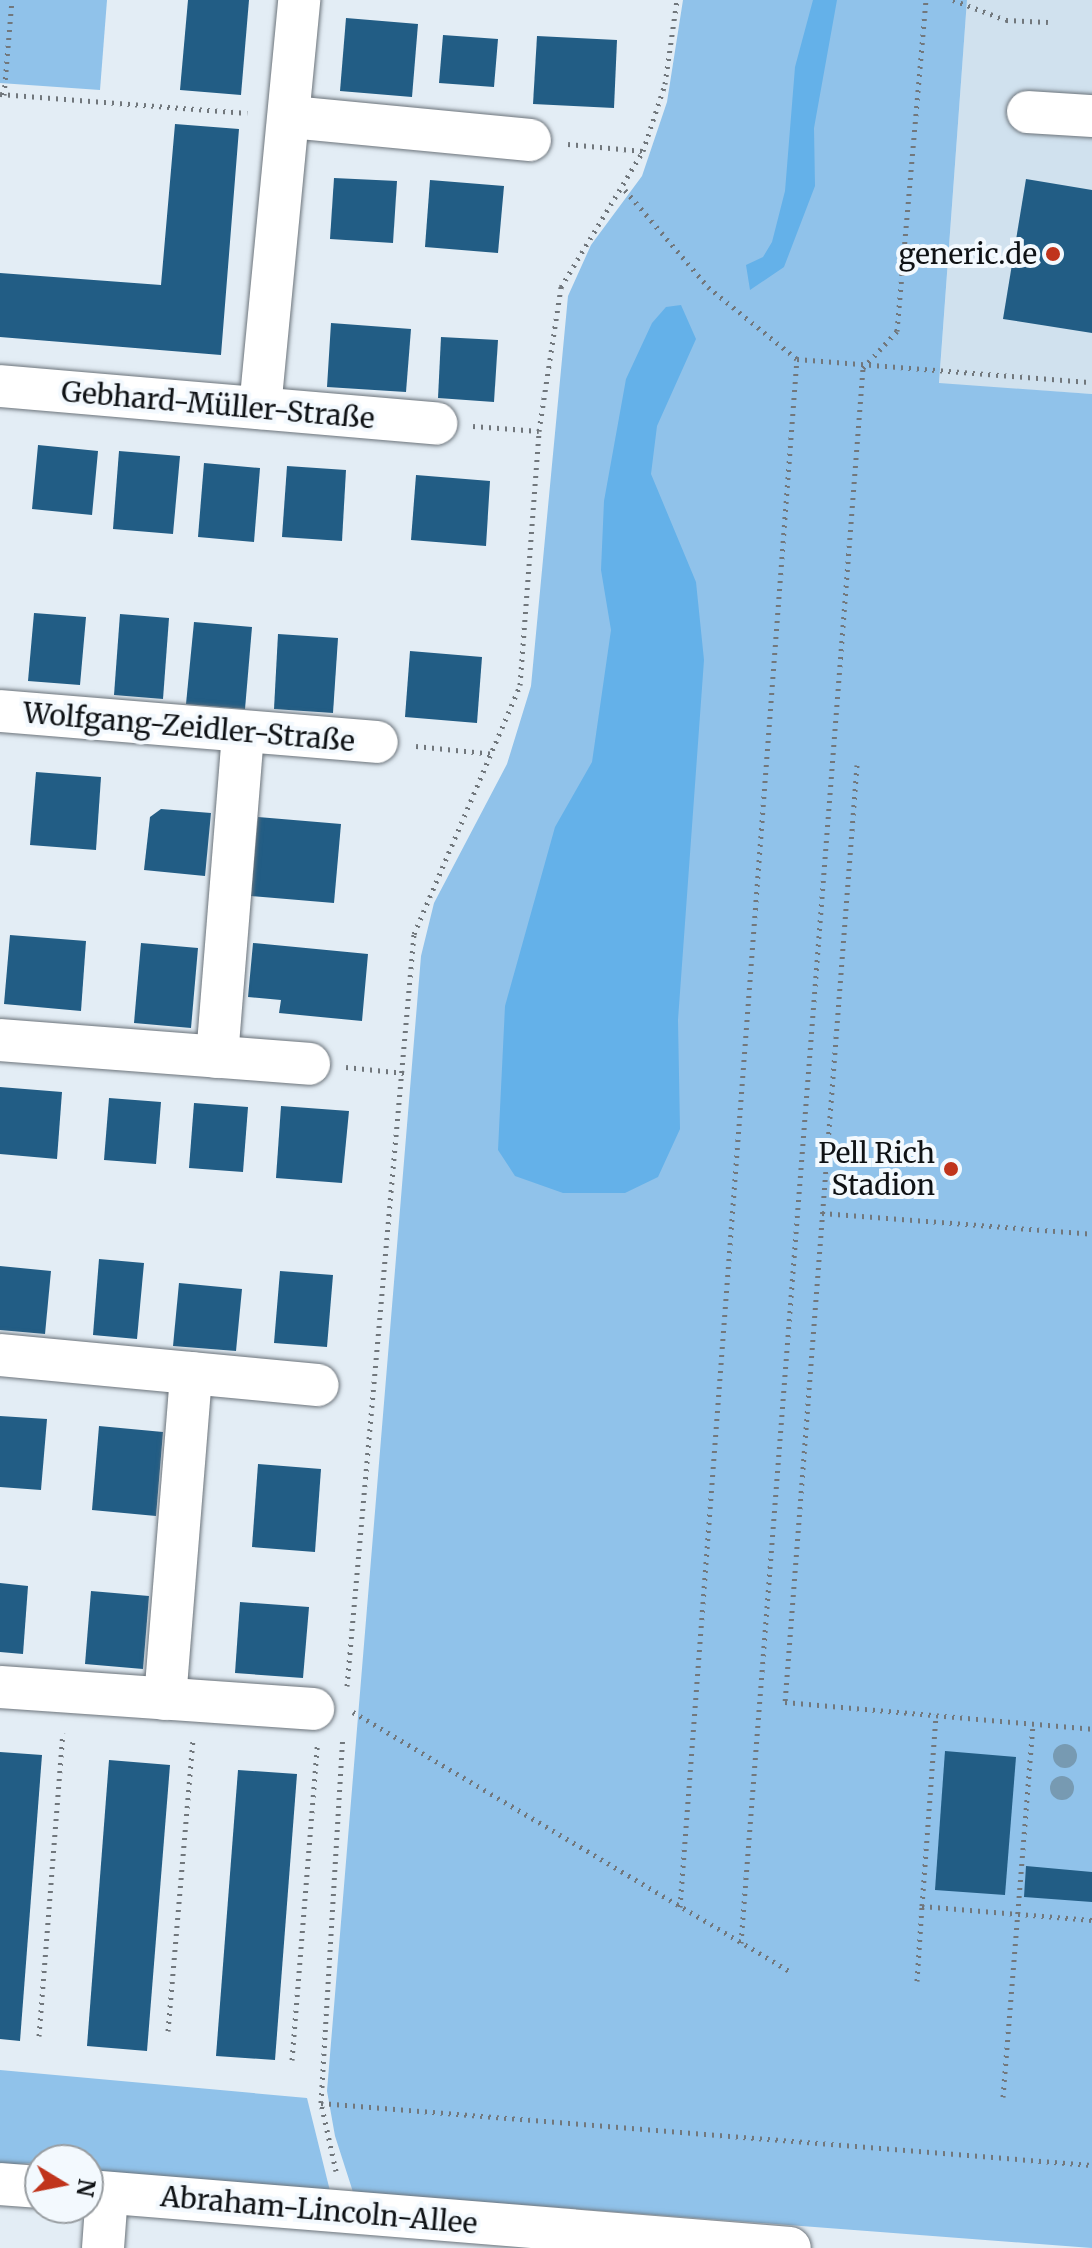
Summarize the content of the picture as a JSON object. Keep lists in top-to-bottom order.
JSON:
{
  "streets": {
    "street": ["Gebhard-Müller-Straße", "Wolfgang-Zeidler-Straße", "Abraham-Lincoln-Allee"]
  },
  "places": ["generic.de", "Pell Rich Stadion"],
  "north": "right"
}
